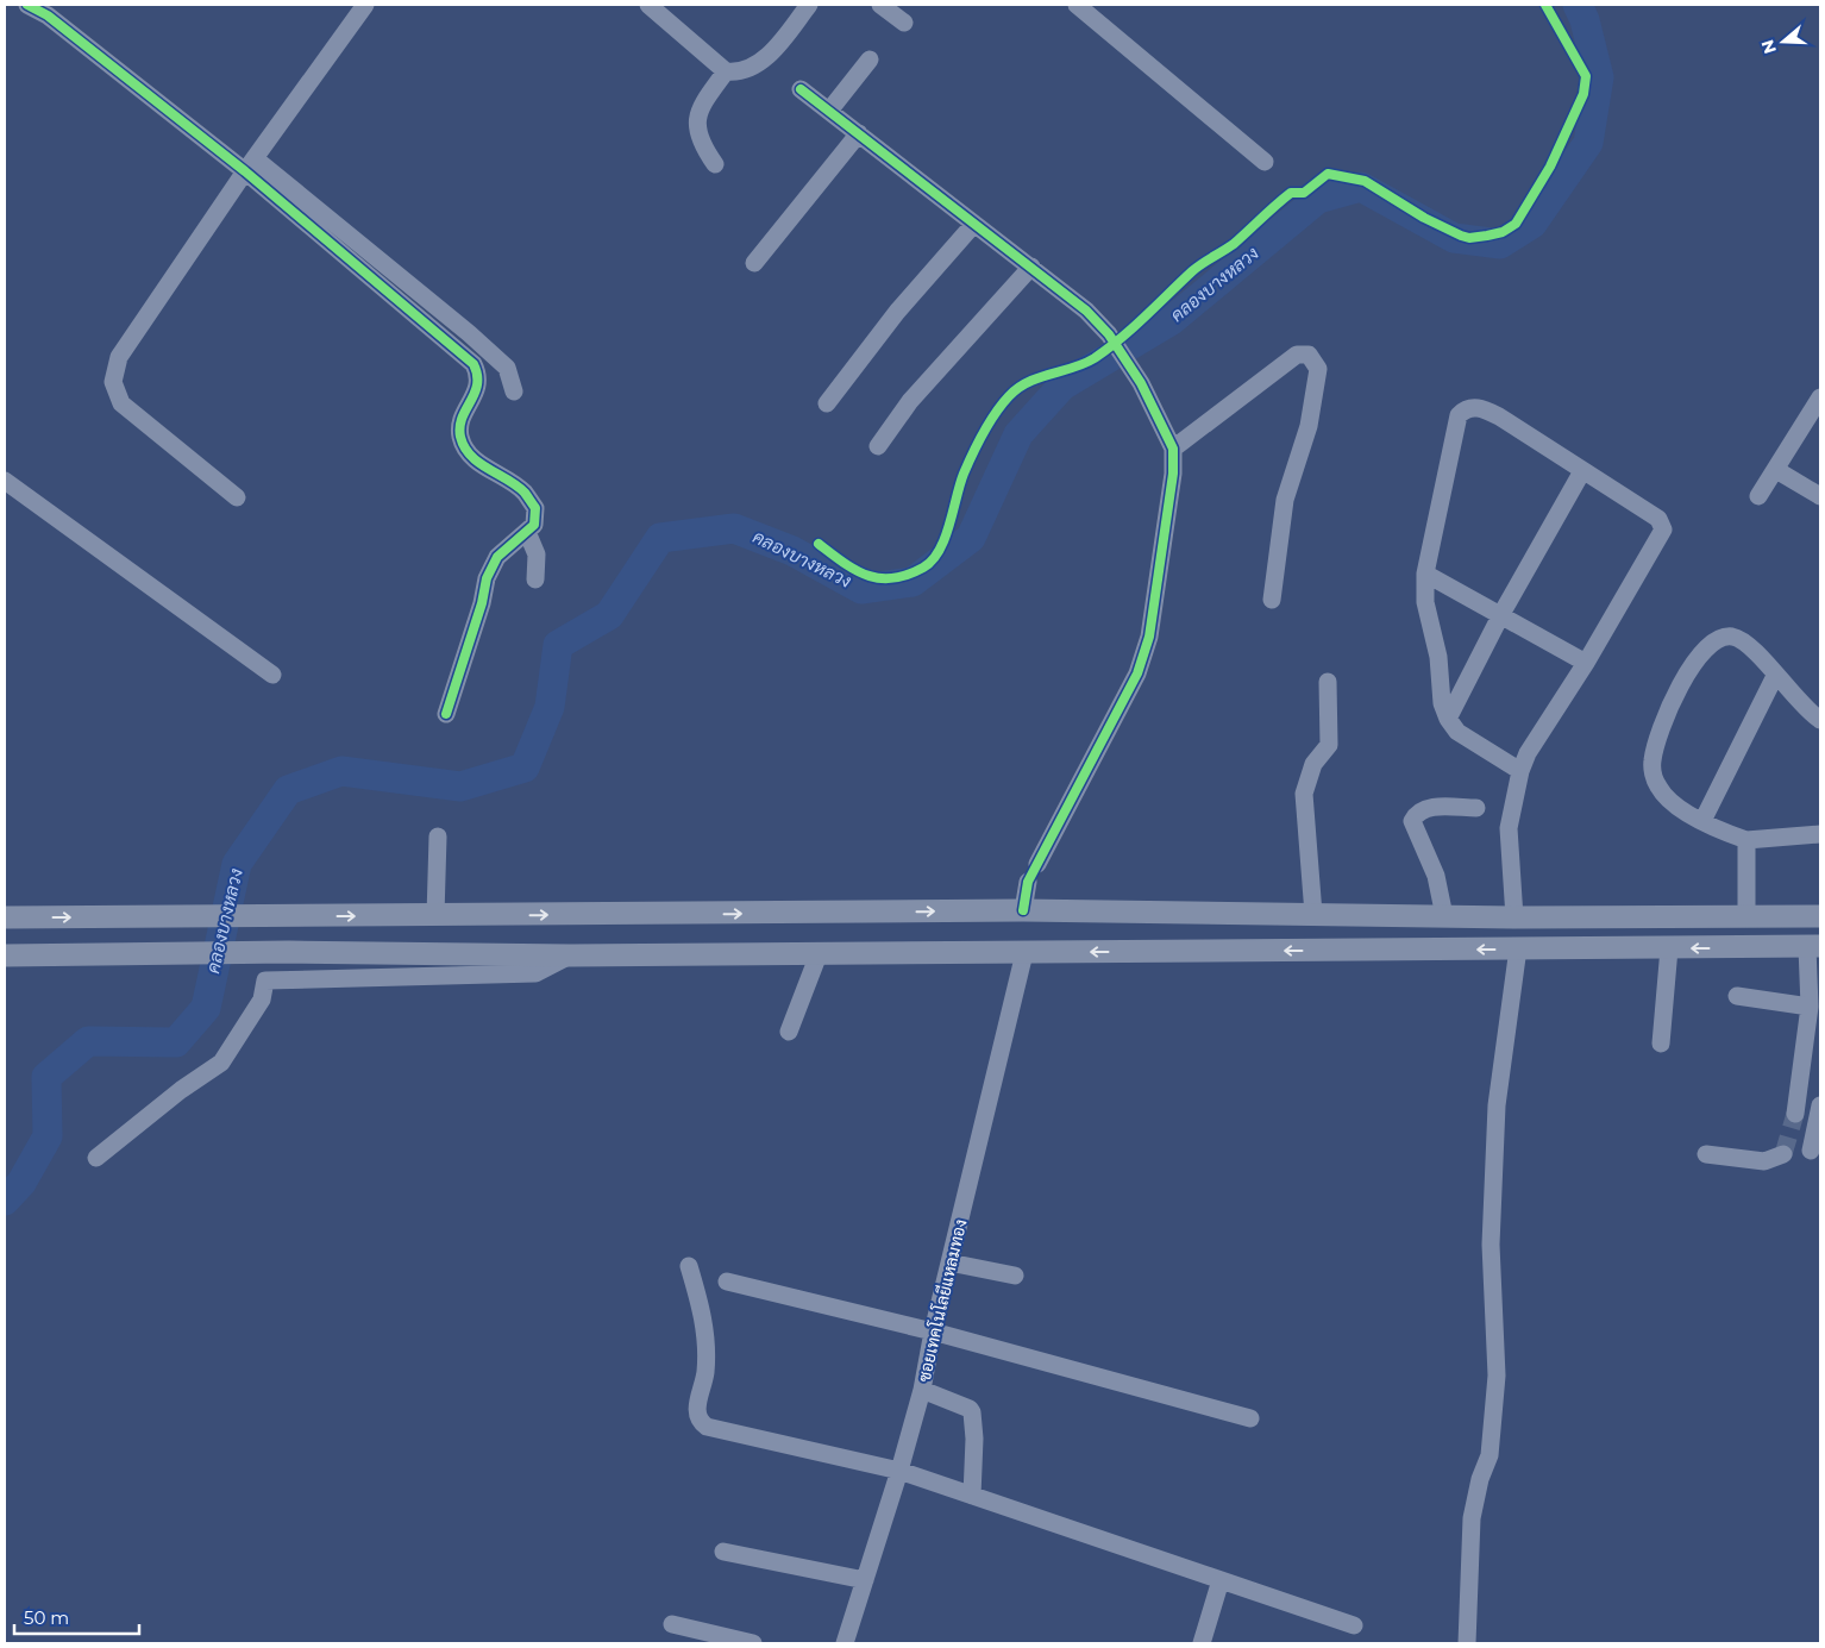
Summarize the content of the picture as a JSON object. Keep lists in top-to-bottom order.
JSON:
{
  "streets": {
    "street": ["ซอยเทคโนโลยีแหลมทอง"]
  },
  "water": ["คลองบางหลวง"],
  "scale_bar": "50 m",
  "north": "left"
}
